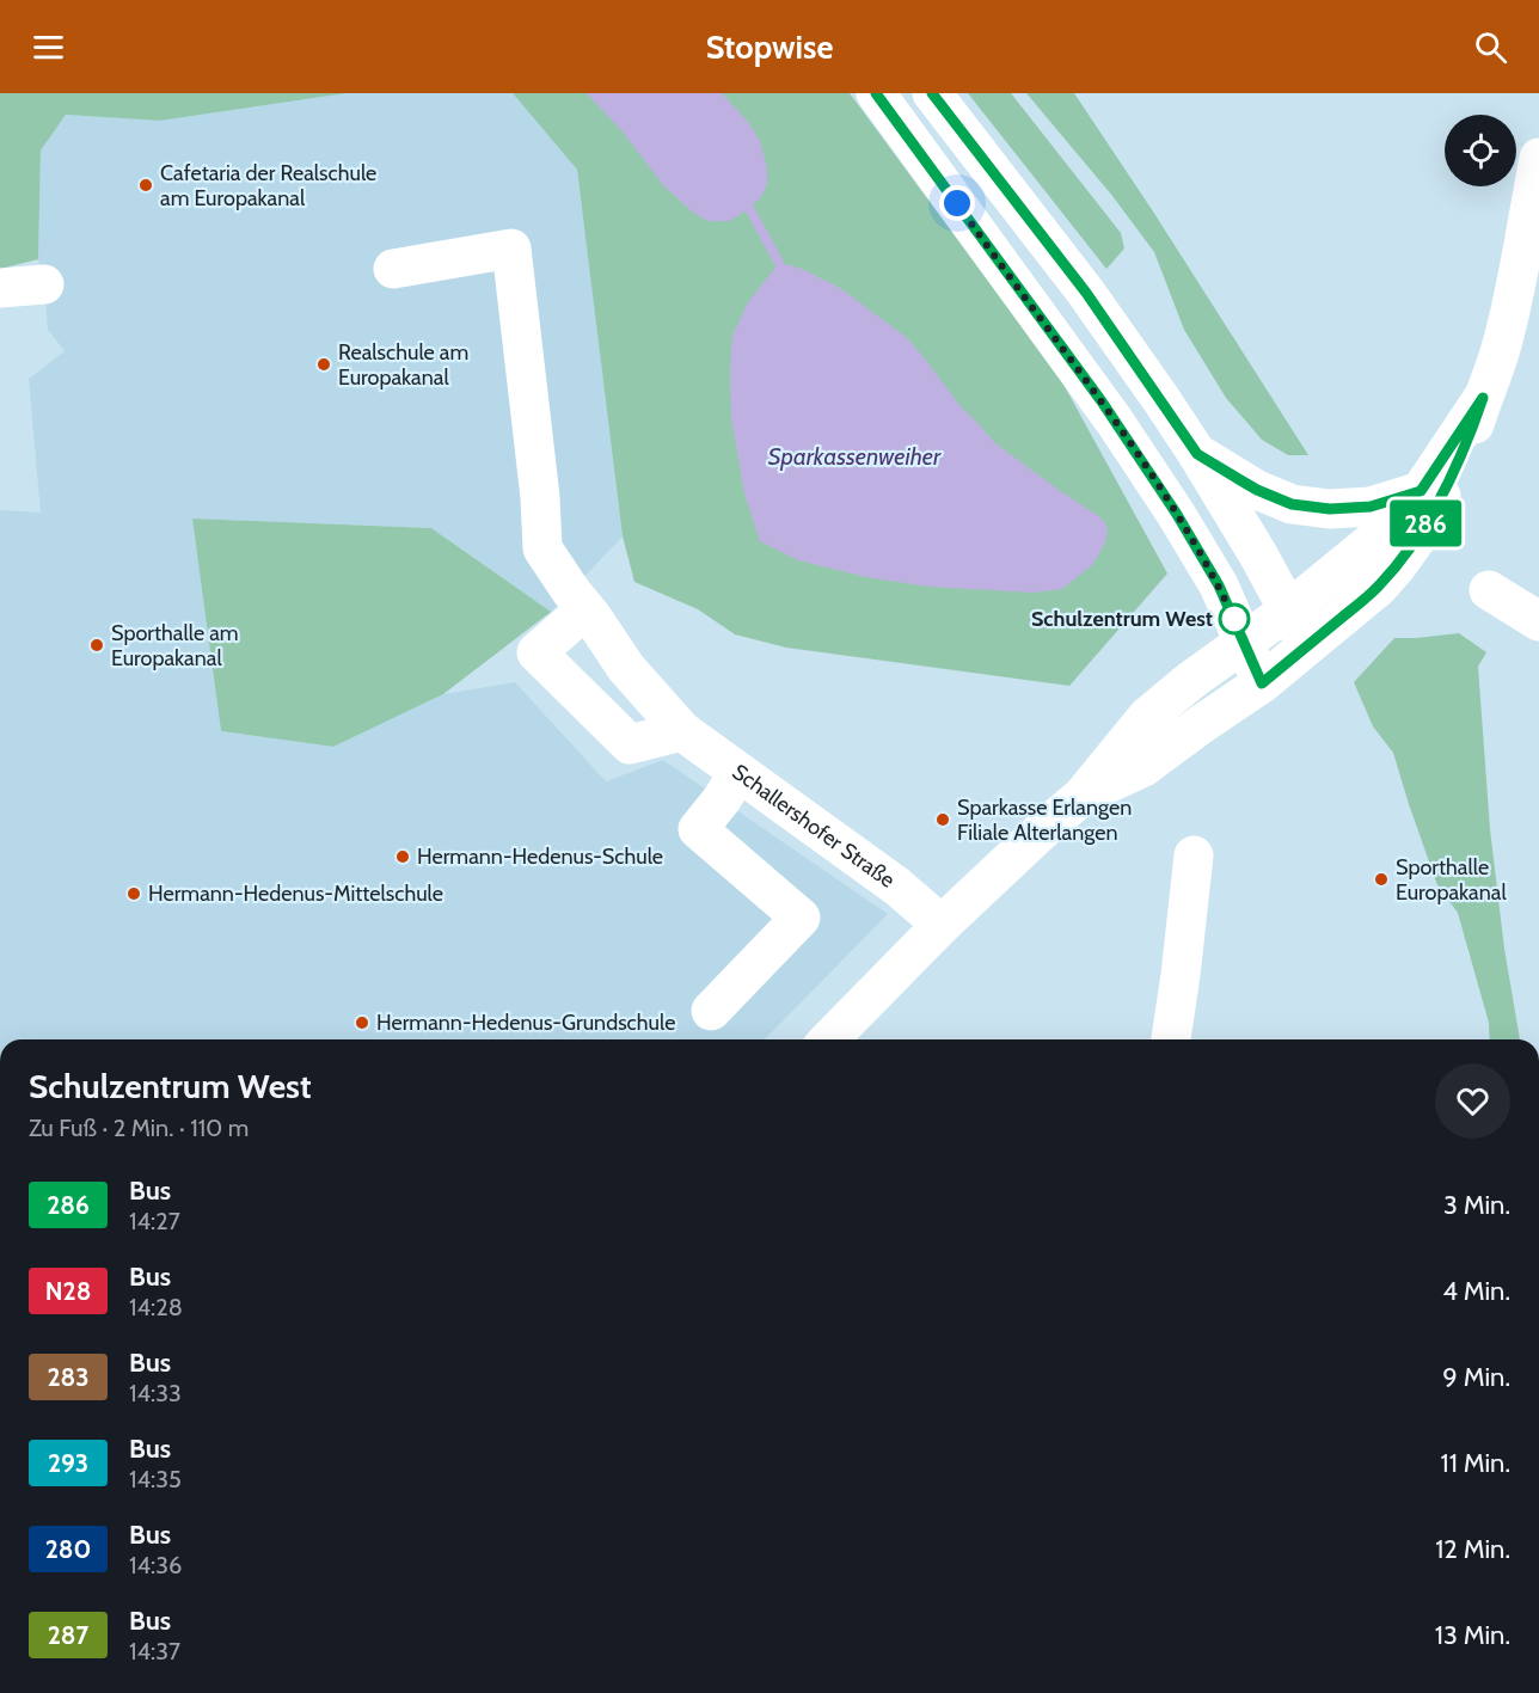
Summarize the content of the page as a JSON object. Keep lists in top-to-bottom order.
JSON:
{
  "streets": {
    "street": ["Schallershofer Straße"]
  },
  "water": ["Sparkassenweiher"],
  "places": [
    "Cafetaria der Realschule am Europakanal",
    "Realschule am Europakanal",
    "Schulzentrum West",
    "Sporthalle am Europakanal",
    "Sparkasse Erlangen Filiale Alterlangen",
    "Hermann-Hedenus-Schule",
    "Sporthalle Europakanal",
    "Hermann-Hedenus-Mittelschule",
    "Hermann-Hedenus-Grundschule"
  ],
  "lines": ["bus line 286"],
  "page": {
    "header": "Stopwise",
    "on_map": "286",
    "heading": ["Schulzentrum West", "Zu Fuß · 2 Min. · 110 m"],
    "list": [
      {
        "mark": "286",
        "name": "Bus",
        "note": "14:27",
        "value": "3 Min."
      },
      {
        "mark": "N28",
        "name": "Bus",
        "note": "14:28",
        "value": "4 Min."
      },
      {
        "mark": "283",
        "name": "Bus",
        "note": "14:33",
        "value": "9 Min."
      },
      {
        "mark": "293",
        "name": "Bus",
        "note": "14:35",
        "value": "11 Min."
      },
      {
        "mark": "280",
        "name": "Bus",
        "note": "14:36",
        "value": "12 Min."
      },
      {
        "mark": "287",
        "name": "Bus",
        "note": "14:37",
        "value": "13 Min."
      }
    ]
  }
}
